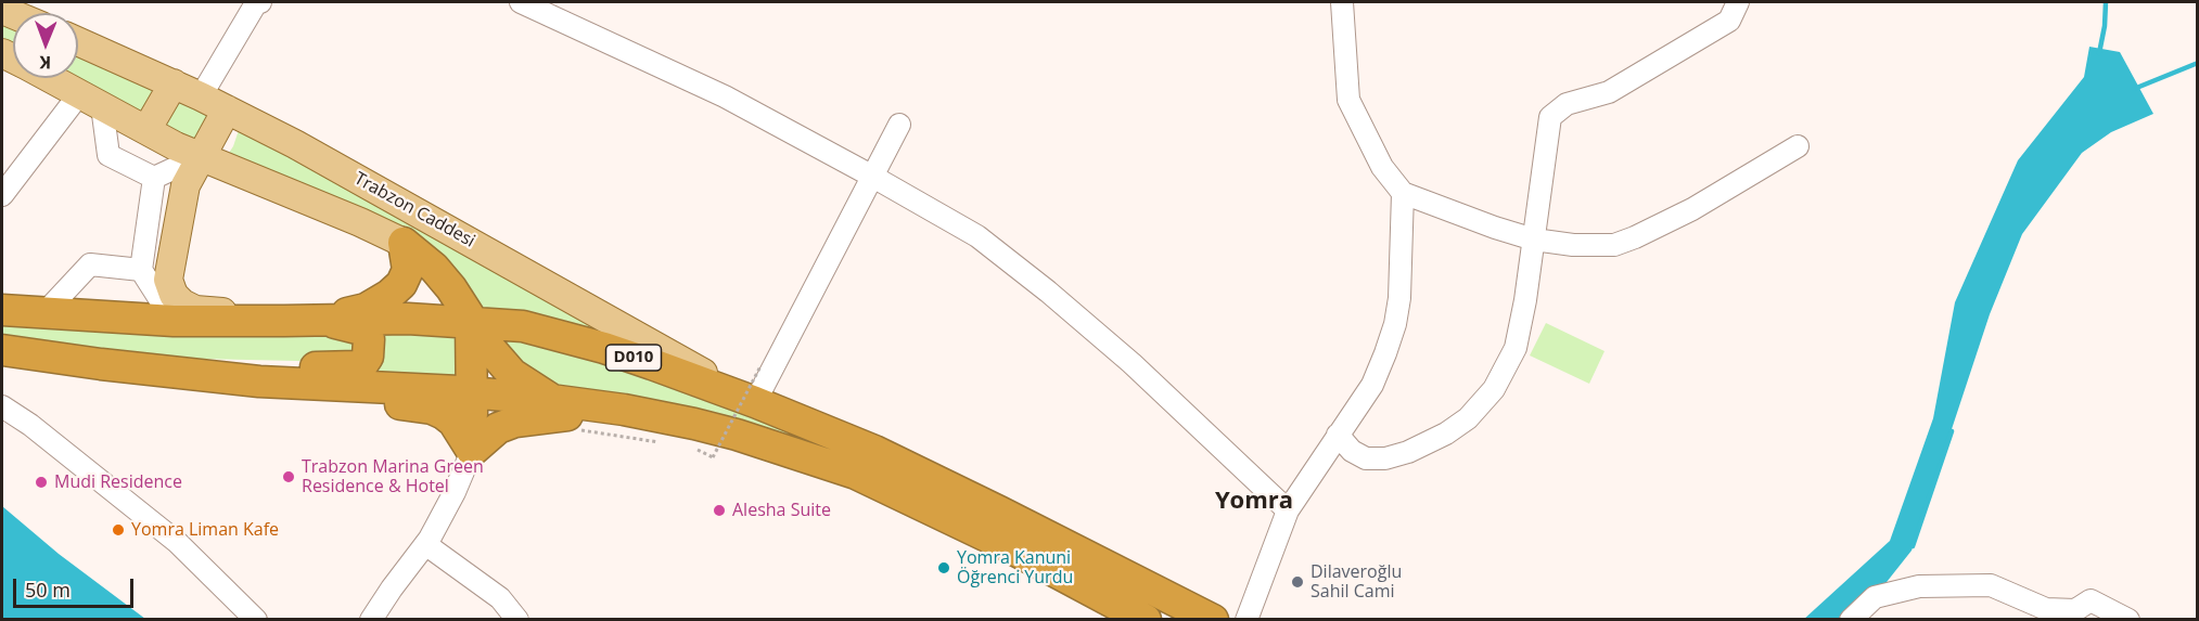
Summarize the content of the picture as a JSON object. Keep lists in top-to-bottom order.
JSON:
{
  "streets": {
    "highway": ["D010"],
    "main road": ["Trabzon Caddesi"]
  },
  "crossings": [
    ["Trabzon Caddesi", "D010"]
  ],
  "districts": ["Yomra"],
  "places": [
    "Trabzon Marina Green Residence & Hotel",
    "Mudi Residence",
    "Alesha Suite",
    "Yomra Liman Kafe",
    "Yomra Kanuni Öğrenci Yurdu",
    "Dilaveroğlu Sahil Cami"
  ],
  "scale_bar": "50 m",
  "north": "bottom"
}
